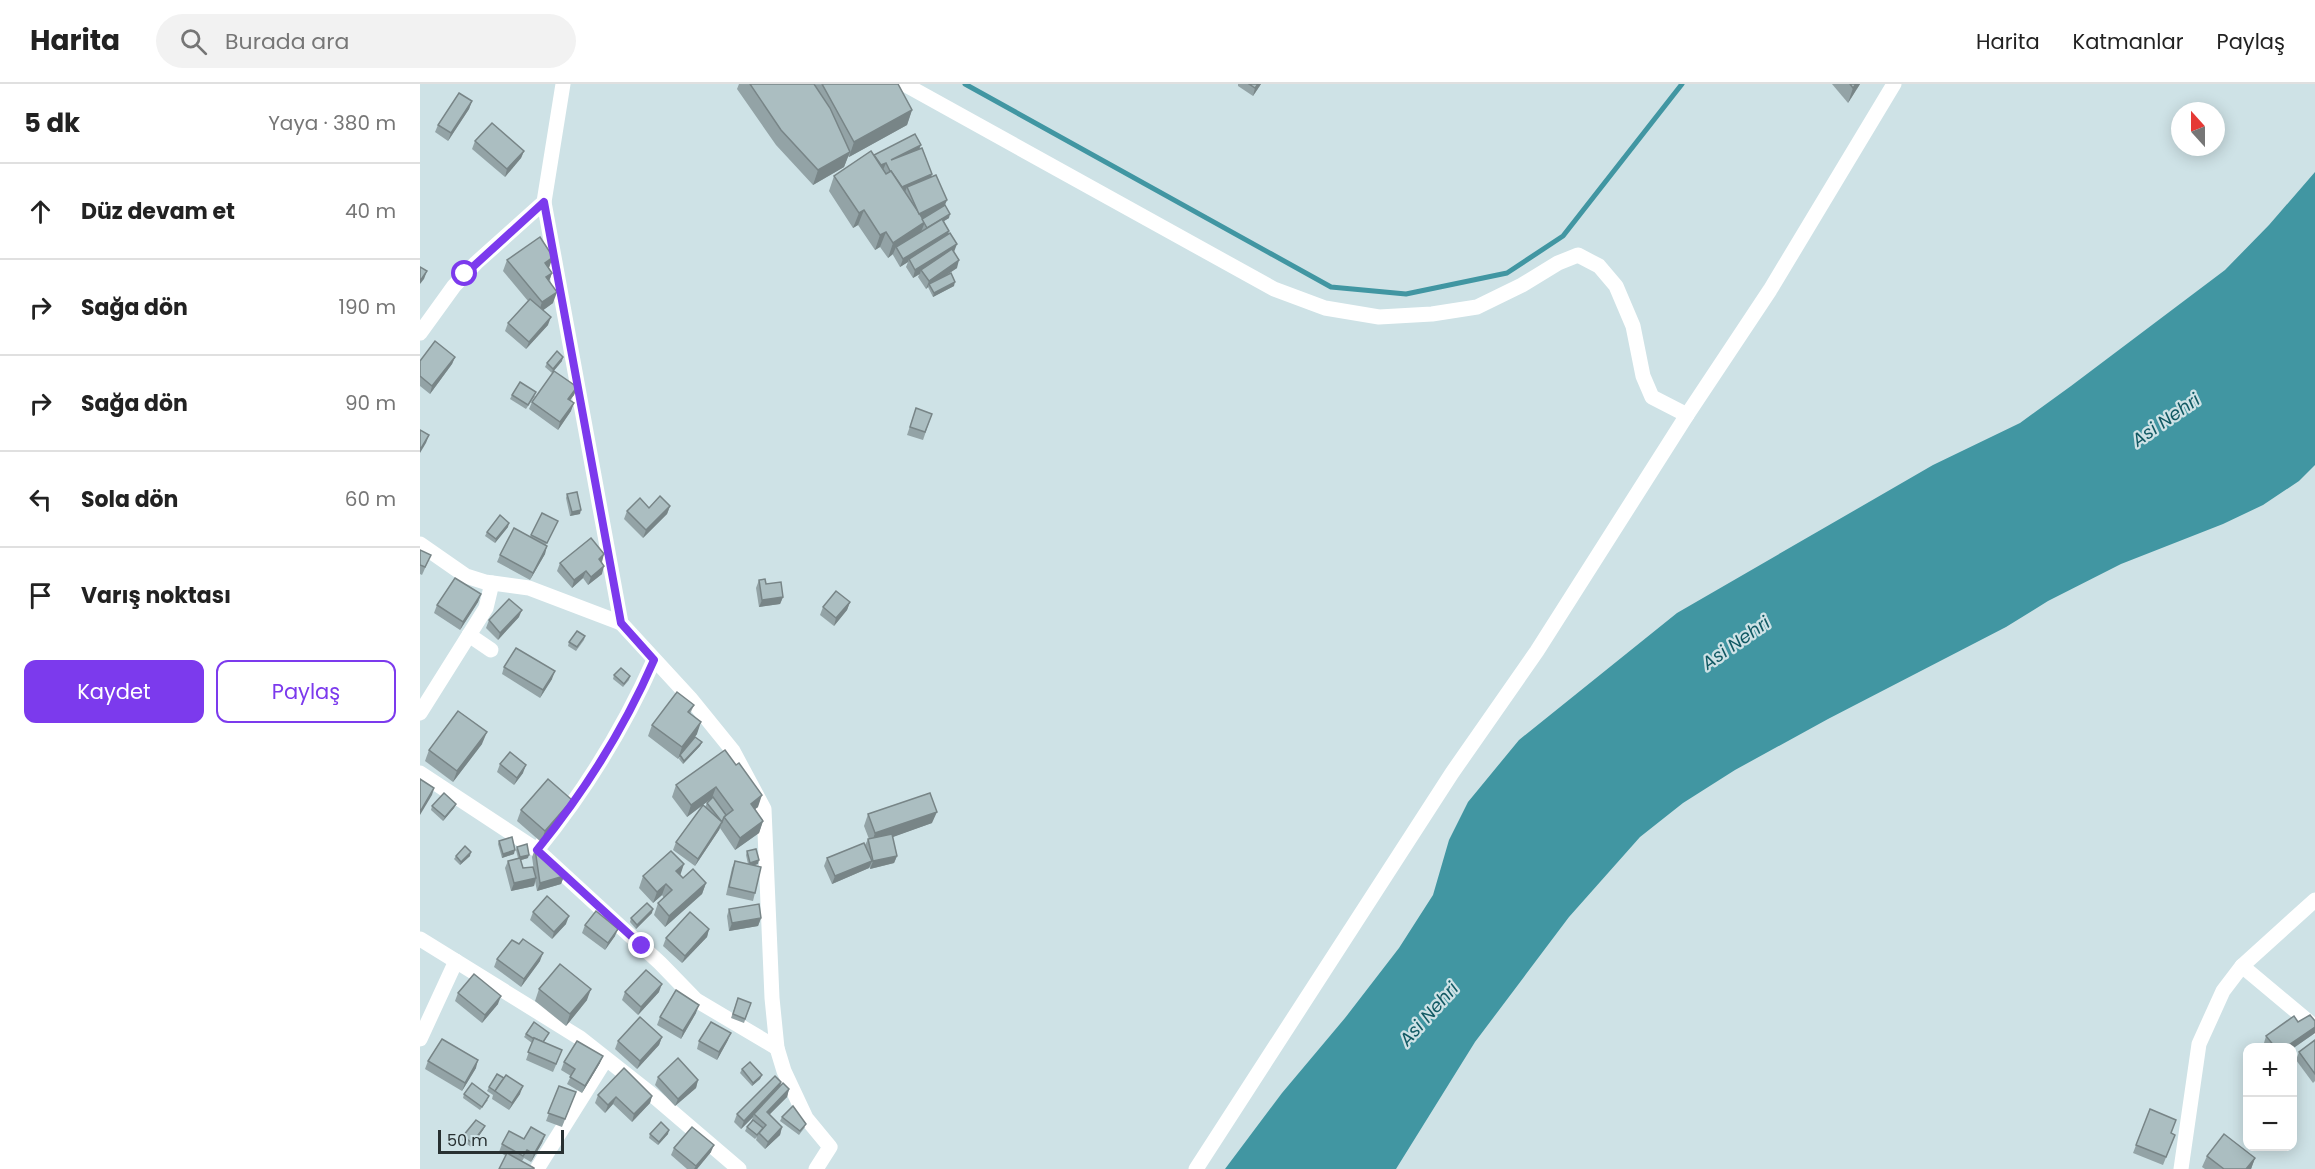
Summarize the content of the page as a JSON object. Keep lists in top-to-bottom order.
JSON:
{
  "water": ["Asi Nehri"],
  "scale_bar": "50 m",
  "north": "top",
  "page": {
    "header": "Harita",
    "search": "Burada ara",
    "nav": ["Harita", "Katmanlar", "Paylaş"],
    "heading": ["5 dk", "Yaya · 380 m"],
    "list": [
      ["Düz devam et", "40 m"],
      ["Sağa dön", "190 m"],
      ["Sağa dön", "90 m"],
      ["Sola dön", "60 m"],
      "Varış noktası"
    ],
    "buttons": ["Kaydet", "Paylaş"],
    "map_buttons": ["+", "−"],
    "scale": "50 m"
  }
}
